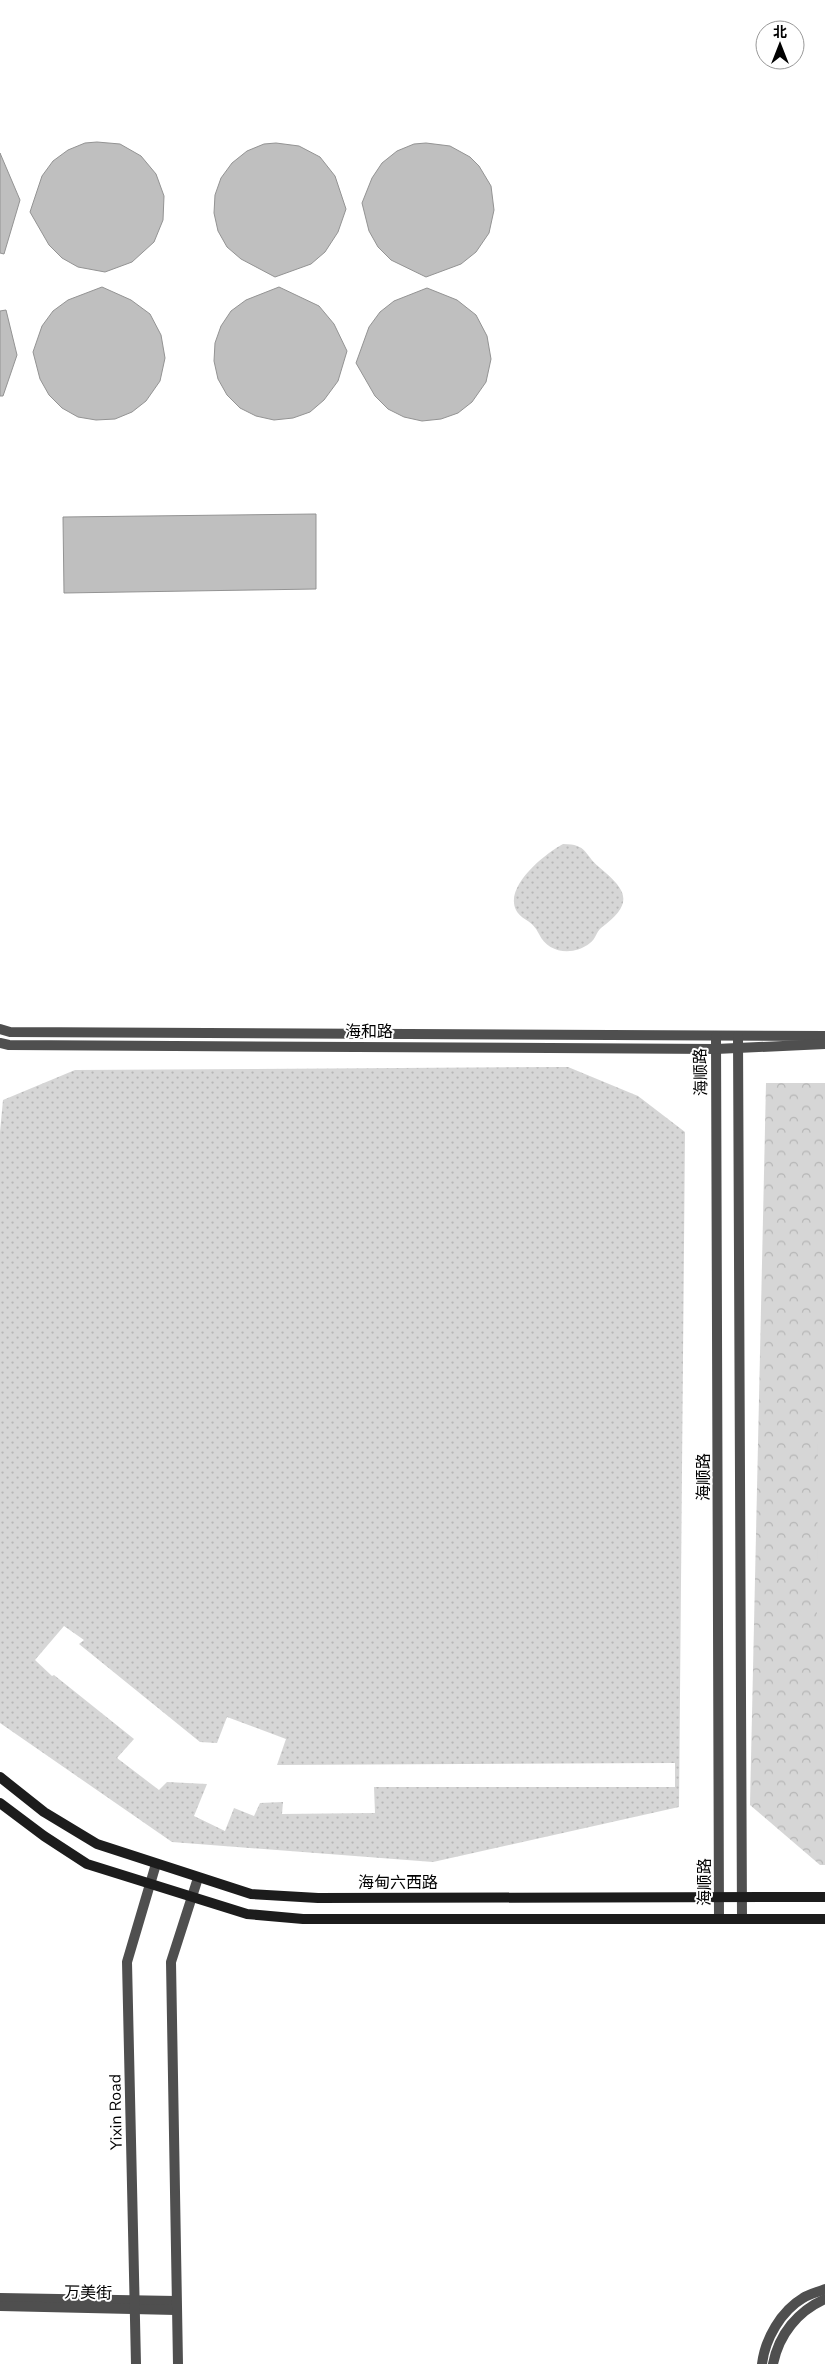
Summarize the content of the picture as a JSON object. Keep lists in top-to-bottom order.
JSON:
{
  "streets": {
    "main road": ["海甸六西路"],
    "street": [
      "海和路",
      "海顺路",
      "Yixin Road",
      "万美街"
    ]
  },
  "crossings": [
    ["海和路", "海顺路"],
    ["海顺路", "海甸六西路"],
    ["海甸六西路", "Yixin Road"],
    ["Yixin Road", "万美街"]
  ],
  "north": "top"
}
